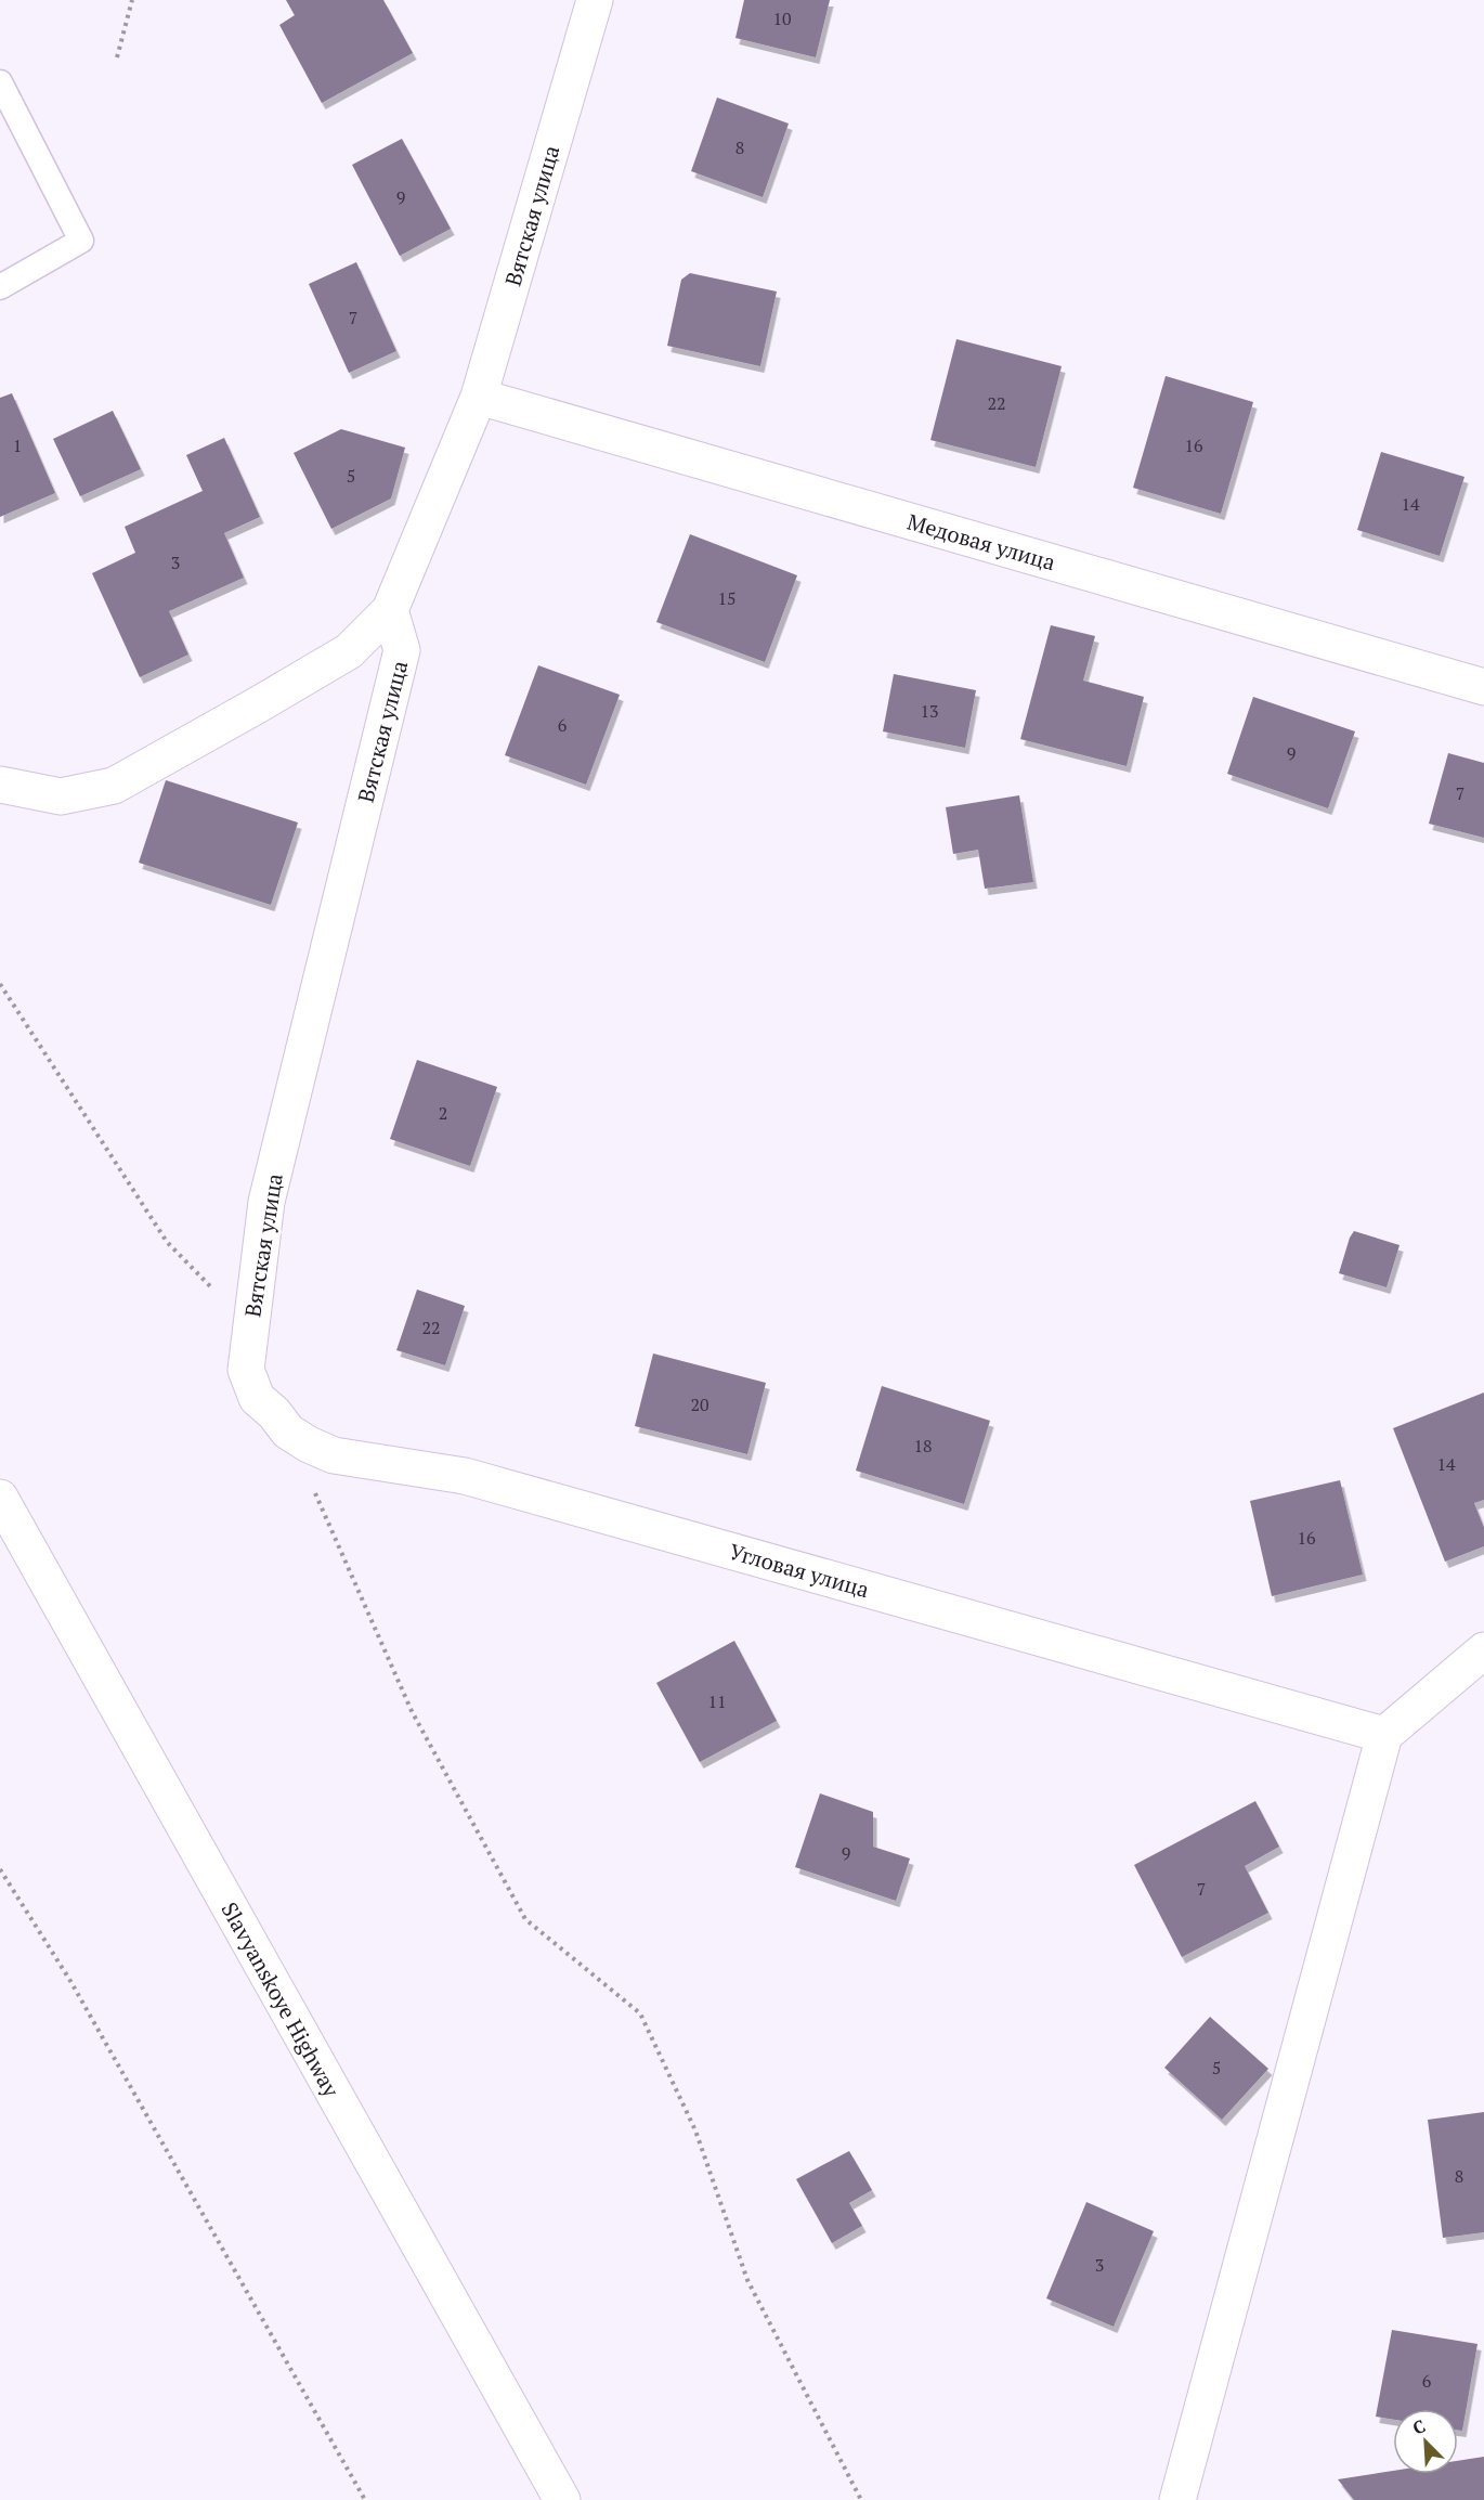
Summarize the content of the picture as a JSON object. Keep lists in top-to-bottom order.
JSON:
{
  "streets": {
    "street": [
      "Вятская улица",
      "Медовая улица",
      "Угловая улица",
      "Slavyanskoye Highway"
    ]
  },
  "crossings": [
    ["Вятская улица", "Медовая улица"],
    ["Вятская улица", "Угловая улица"]
  ],
  "house_numbers": [
    "10",
    "8",
    "9",
    "7",
    "22",
    "1",
    "16",
    "5",
    "14",
    "3",
    "15",
    "13",
    "6",
    "9",
    "7",
    "2",
    "22",
    "20",
    "18",
    "14",
    "16",
    "11",
    "9",
    "7",
    "5",
    "8",
    "3",
    "6"
  ],
  "north": "top left"
}
